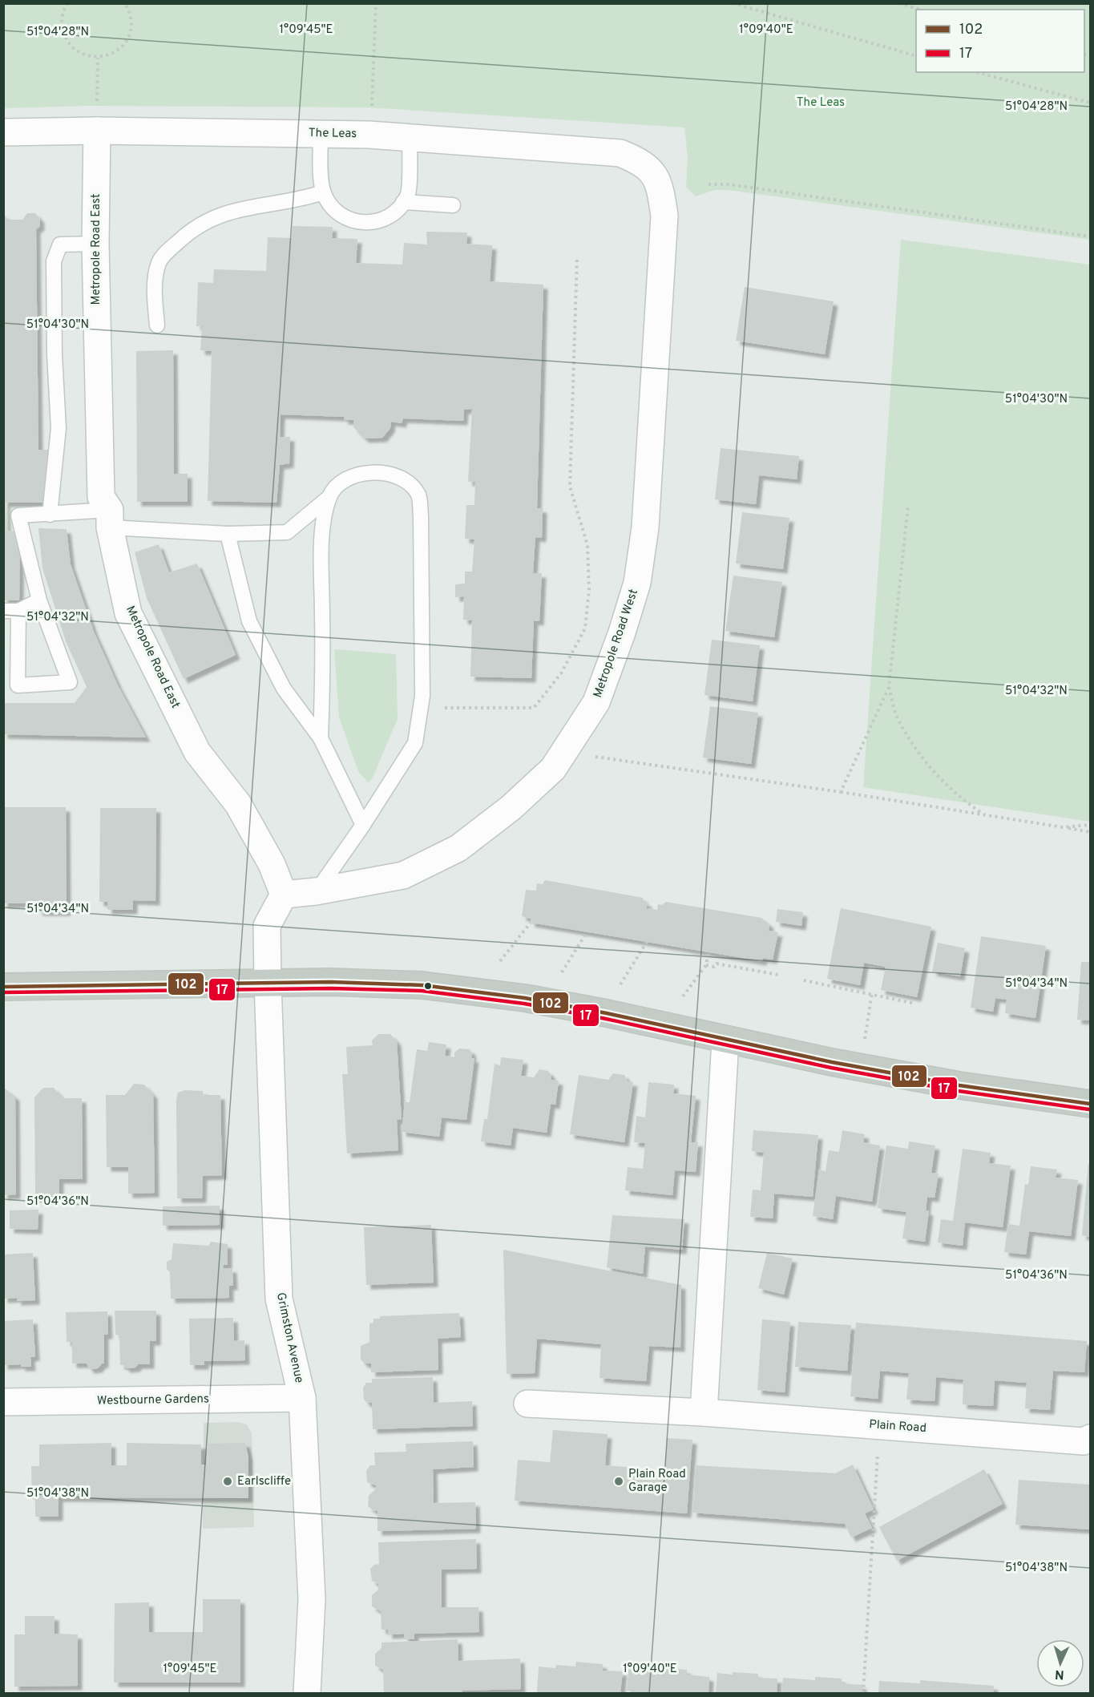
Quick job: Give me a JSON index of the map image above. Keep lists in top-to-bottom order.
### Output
{
  "streets": {
    "street": [
      "The Leas",
      "Metropole Road East",
      "Metropole Road West",
      "Grimston Avenue",
      "Westbourne Gardens",
      "Plain Road"
    ]
  },
  "crossings": [
    ["The Leas", "Metropole Road East"],
    ["The Leas", "Metropole Road West"],
    ["Metropole Road East", "Metropole Road West"],
    ["Grimston Avenue", "Westbourne Gardens"]
  ],
  "parks": ["The Leas"],
  "places": ["Earlscliffe", "Plain Road Garage"],
  "lines": ["transit line 102", "transit line 17"],
  "legend": ["102", "17"],
  "north": "bottom",
  "coordinates": [
    "1°09'45\"E",
    "1°09'40\"E",
    "51°04'28\"N",
    "51°04'30\"N",
    "51°04'32\"N",
    "51°04'34\"N",
    "51°04'36\"N",
    "51°04'38\"N"
  ]
}
